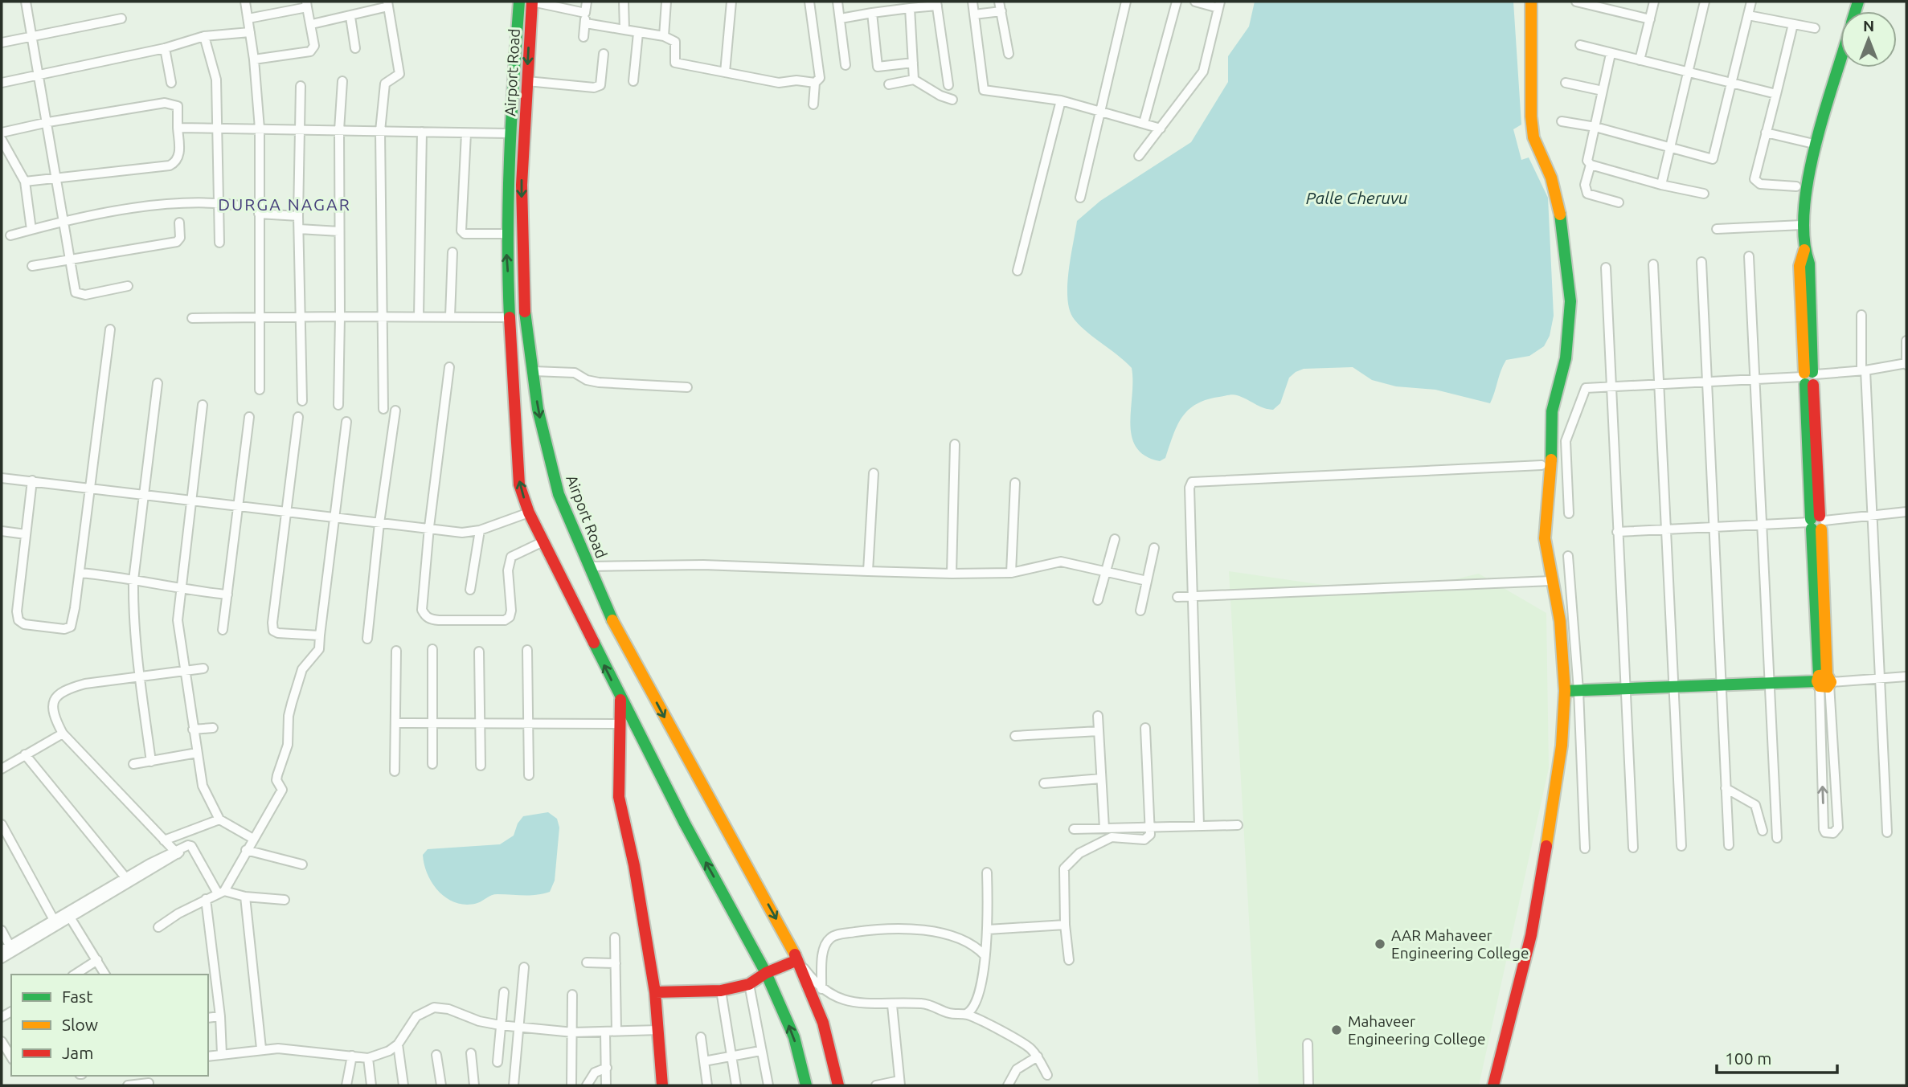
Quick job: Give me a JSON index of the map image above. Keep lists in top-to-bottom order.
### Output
{
  "streets": {
    "street": ["Airport Road"]
  },
  "districts": ["DURGA NAGAR"],
  "water": ["Palle Cheruvu"],
  "places": ["AAR Mahaveer Engineering College", "Mahaveer Engineering College"],
  "legend": ["Fast", "Slow", "Jam"],
  "scale_bar": "100 m",
  "north": "top"
}
